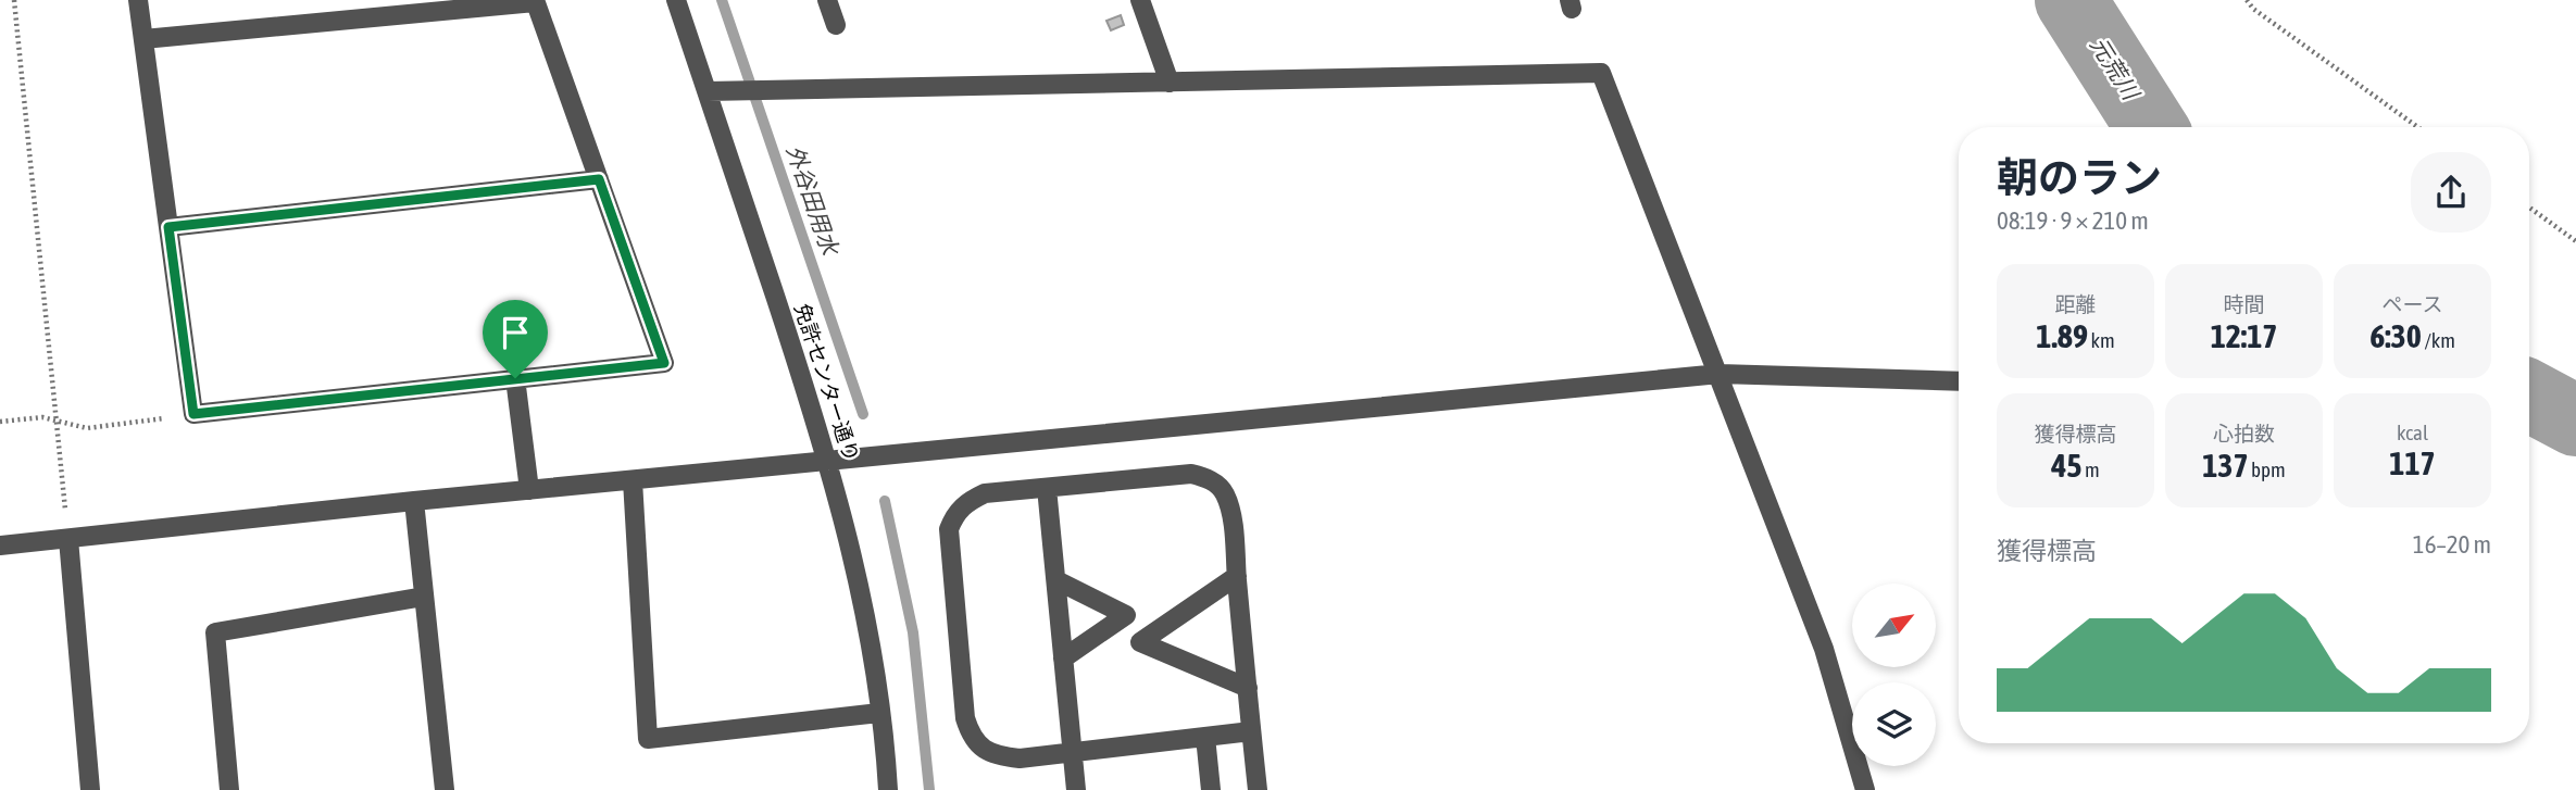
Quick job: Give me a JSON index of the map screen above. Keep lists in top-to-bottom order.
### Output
{
  "streets": {
    "street": ["免許センター通り"]
  },
  "water": ["元荒川", "外谷田用水"],
  "north": "top right",
  "page": {
    "heading": ["朝のラン", "08:19 · 9 × 210 m"],
    "stats": [
      ["距離", "1.89 km"],
      ["時間", "12:17"],
      ["ペース", "6:30 /km"],
      ["獲得標高", "45 m"],
      ["心拍数", "137 bpm"],
      ["kcal", "117"]
    ],
    "chart": ["獲得標高", "16–20 m"]
  }
}
